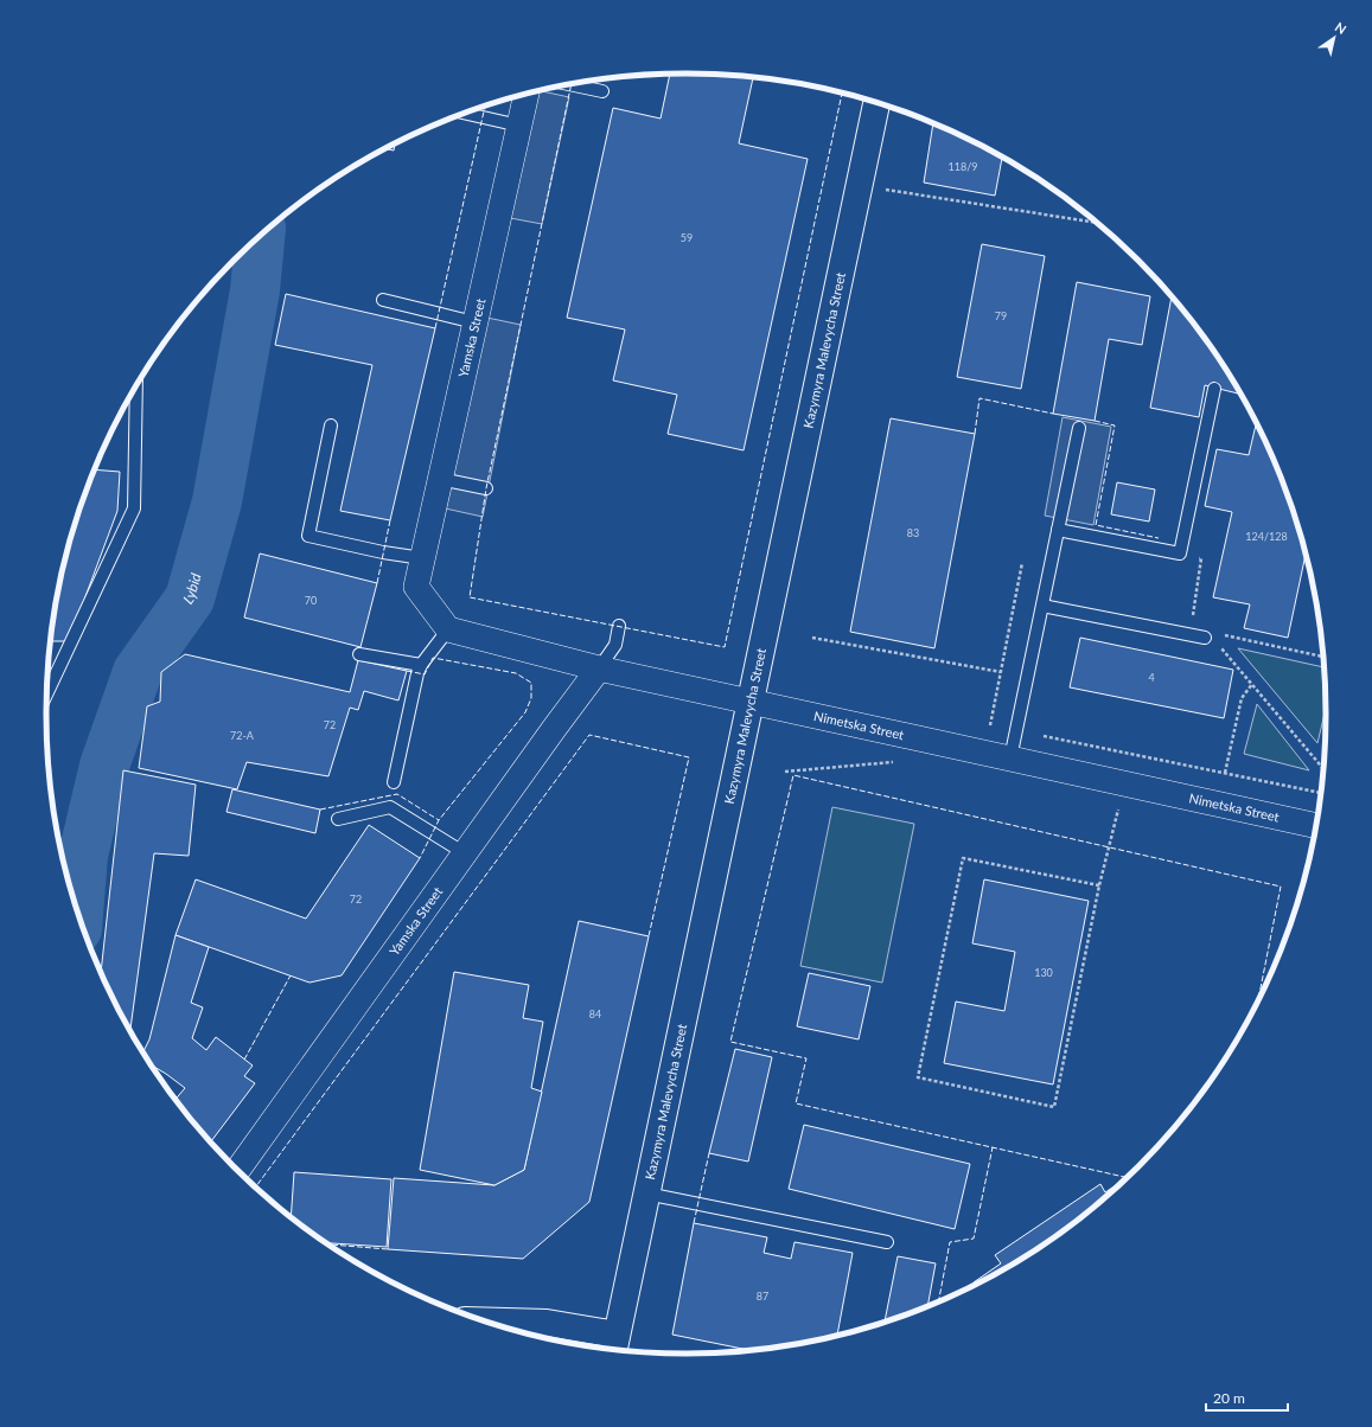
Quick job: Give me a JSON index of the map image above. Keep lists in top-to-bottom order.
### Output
{
  "streets": {
    "main road": ["Kazymyra Malevycha Street"],
    "street": ["Yamska Street", "Nimetska Street"]
  },
  "crossings": [
    ["Yamska Street", "Nimetska Street"],
    ["Kazymyra Malevycha Street", "Nimetska Street"]
  ],
  "water": ["Lybid"],
  "house_numbers": [
    "118/9",
    "59",
    "79",
    "83",
    "124/128",
    "70",
    "4",
    "72",
    "72-А",
    "72",
    "130",
    "84",
    "87"
  ],
  "scale_bar": "20 m",
  "north": "top right"
}
